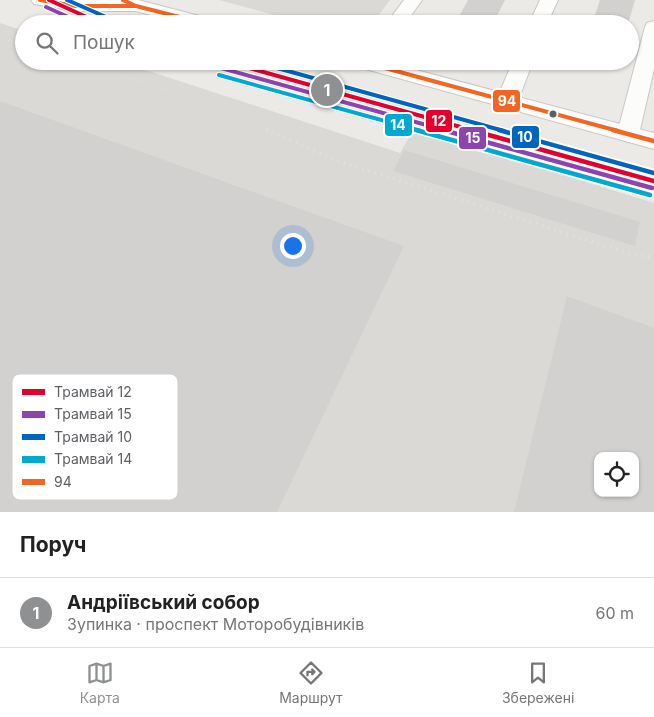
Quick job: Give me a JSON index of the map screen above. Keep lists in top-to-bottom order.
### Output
{
  "lines": [
    "tram line 12",
    "tram line 10",
    "transit line 94",
    "tram line 15",
    "tram line 14"
  ],
  "legend": [
    "Трамвай 12",
    "Трамвай 15",
    "Трамвай 10",
    "Трамвай 14",
    "94"
  ],
  "page": {
    "search": "Пошук",
    "pins": "1",
    "heading": "Поруч",
    "list": [
      {
        "mark": "1",
        "name": "Андріївський собор",
        "note": "Зупинка · проспект Моторобудівників",
        "value": "60 m"
      }
    ],
    "nav": ["Карта", "Маршрут", "Збережені"]
  }
}
